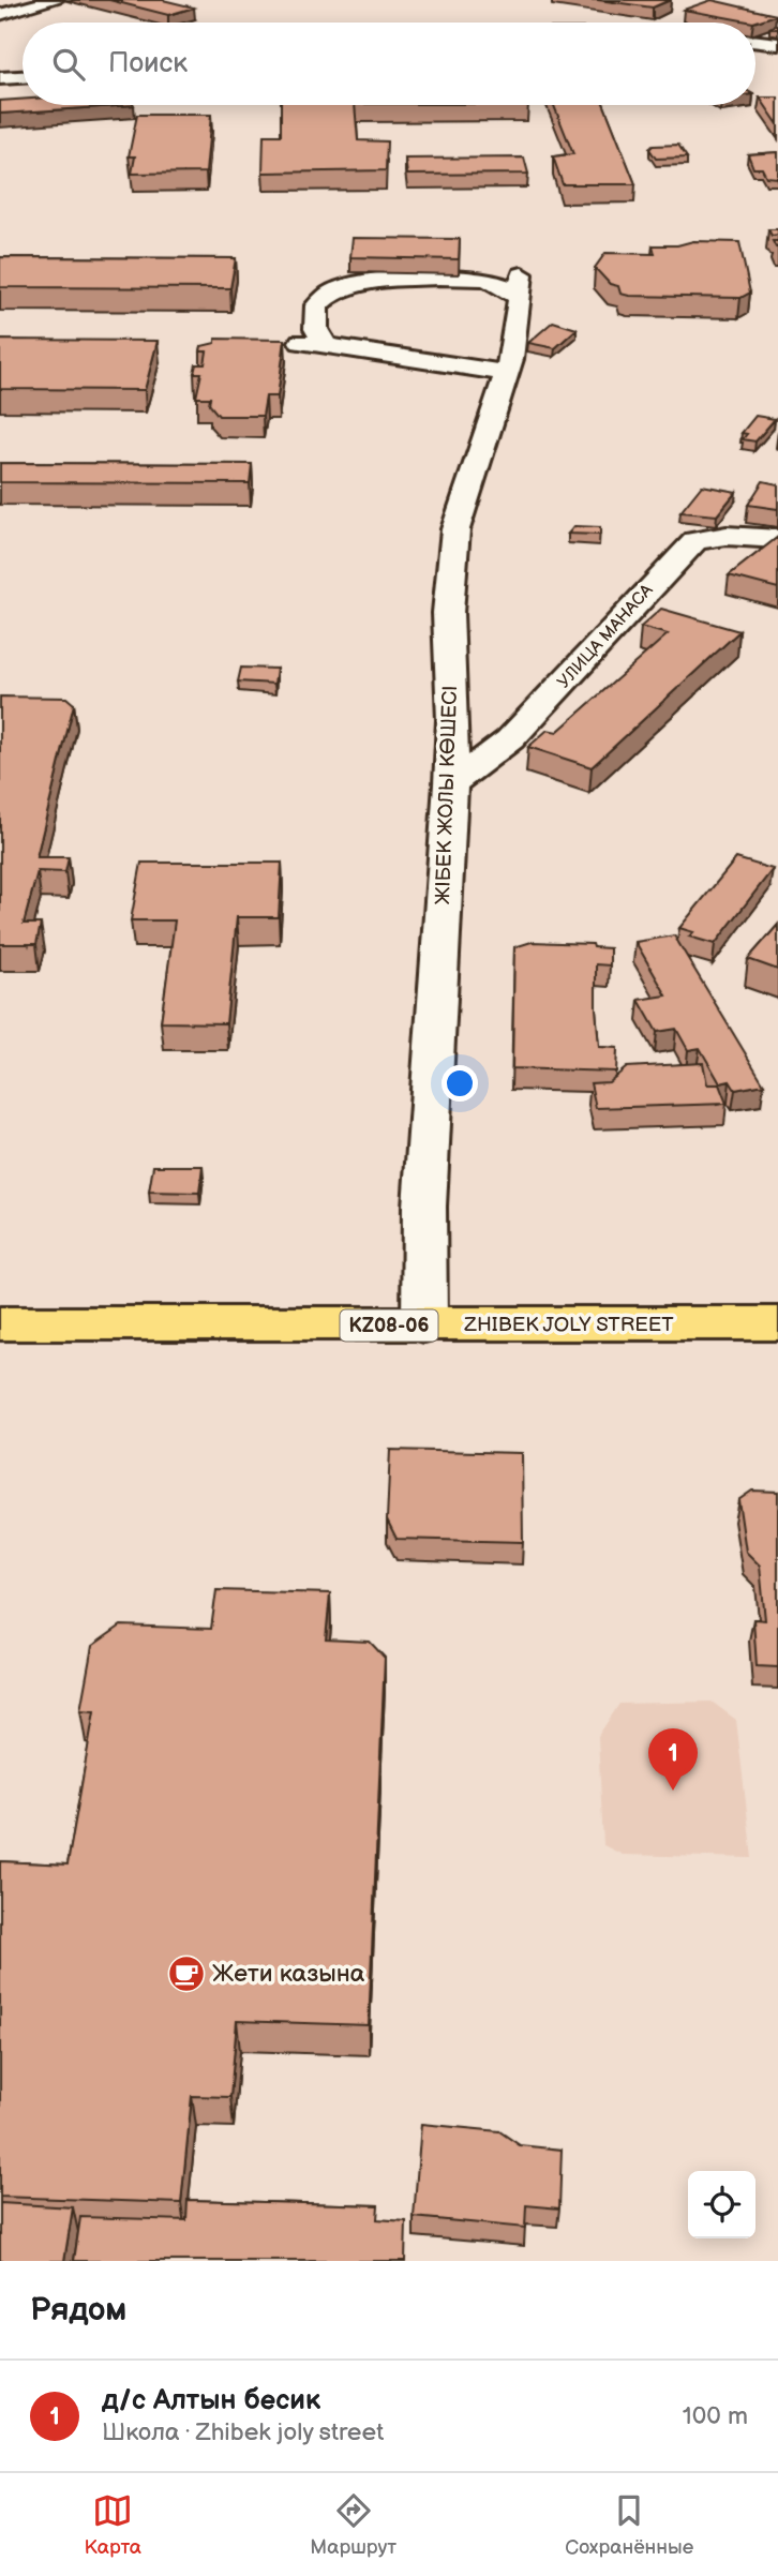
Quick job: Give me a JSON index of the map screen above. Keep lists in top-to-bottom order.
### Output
{
  "streets": {
    "highway": ["ZHIBEK JOLY STREET", "KZ08-06"],
    "street": ["УЛИЦА МАНАСА", "ЖІБЕК ЖОЛЫ КӨШЕСІ"]
  },
  "crossings": [
    ["УЛИЦА МАНАСА", "ЖІБЕК ЖОЛЫ КӨШЕСІ"],
    ["ЖІБЕК ЖОЛЫ КӨШЕСІ", "ZHIBEK JOLY STREET"]
  ],
  "places": {
    "cafe": ["Жети казына"]
  },
  "page": {
    "search": "Поиск",
    "pins": "1",
    "heading": "Рядом",
    "list": [
      {
        "mark": "1",
        "name": "д/с Алтын бесик",
        "note": "Школа · Zhibek joly street",
        "value": "100 m"
      }
    ],
    "nav": ["Карта", "Маршрут", "Сохранённые"]
  }
}
